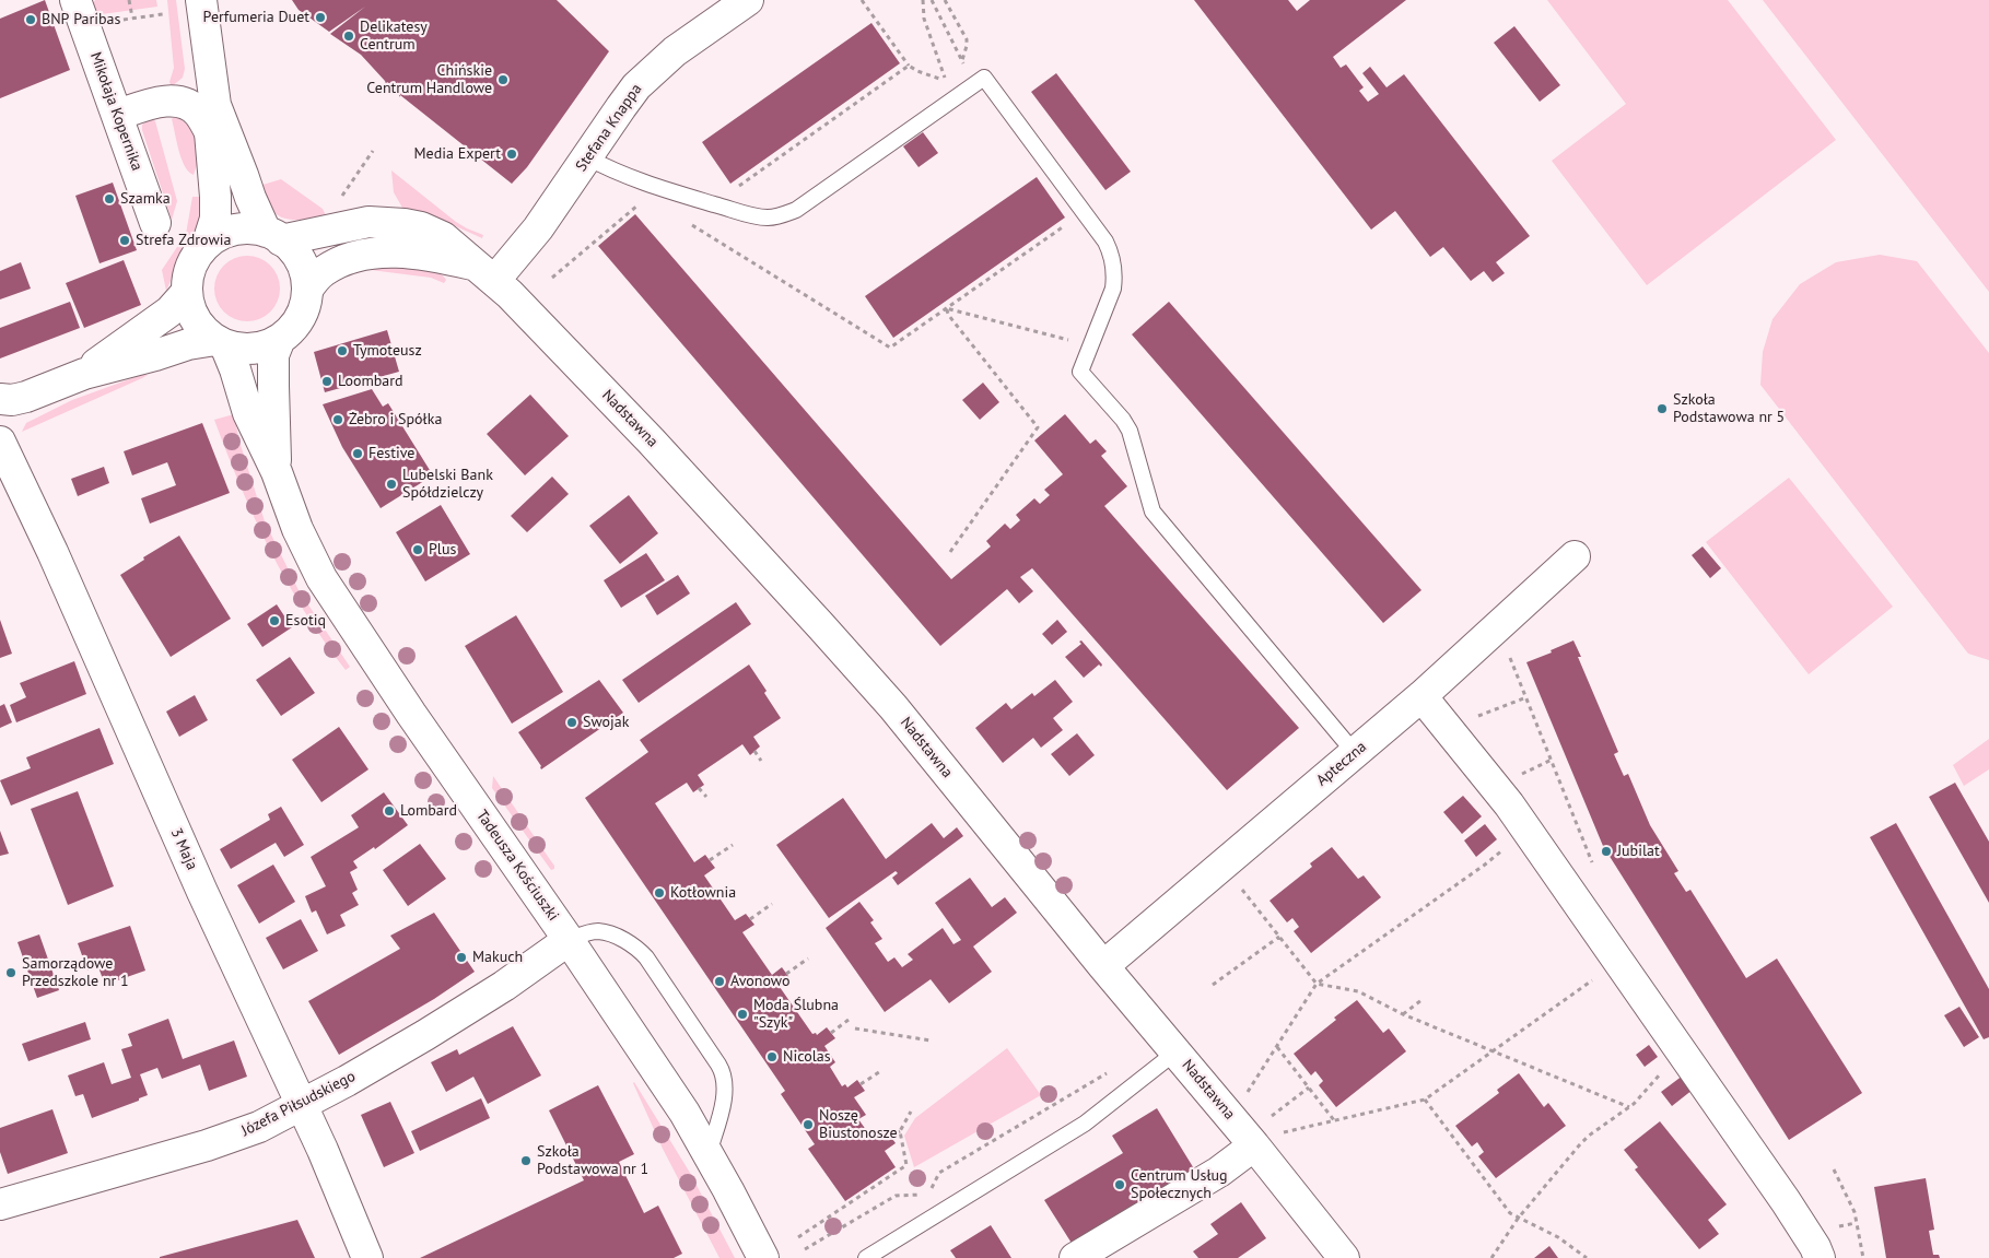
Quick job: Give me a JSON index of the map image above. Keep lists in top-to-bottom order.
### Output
{
  "streets": {
    "street": [
      "Mikołaja Kopernika",
      "Stefana Knappa",
      "Nadstawna",
      "Apteczna",
      "3 Maja",
      "Tadeusza Kościuszki",
      "Józefa Piłsudskiego"
    ]
  },
  "crossings": [
    ["Stefana Knappa", "Nadstawna"],
    ["Nadstawna", "Apteczna"],
    ["Nadstawna", "Tadeusza Kościuszki"],
    ["3 Maja", "Józefa Piłsudskiego"],
    ["Tadeusza Kościuszki", "Józefa Piłsudskiego"]
  ],
  "places": [
    "Perfumeria Duet",
    "BNP Paribas",
    "Delikatesy Centrum",
    "Chińskie Centrum Handlowe",
    "Media Expert",
    "Szamka",
    "Strefa Zdrowia",
    "Tymoteusz",
    "Loombard",
    "Szkoła Podstawowa nr 5",
    "Żebro i Spółka",
    "Festive",
    "Lubelski Bank Spółdzielczy",
    "Plus",
    "Esotiq",
    "Swojak",
    "Lombard",
    "Jubilat",
    "Kotłownia",
    "Makuch",
    "Samorządowe Przedszkole nr 1",
    "Avonowo",
    "Moda Ślubna \"Szyk\"",
    "Nicolas",
    "Noszę Biustonosze",
    "Szkoła Podstawowa nr 1",
    "Centrum Usług Społecznych"
  ]
}
